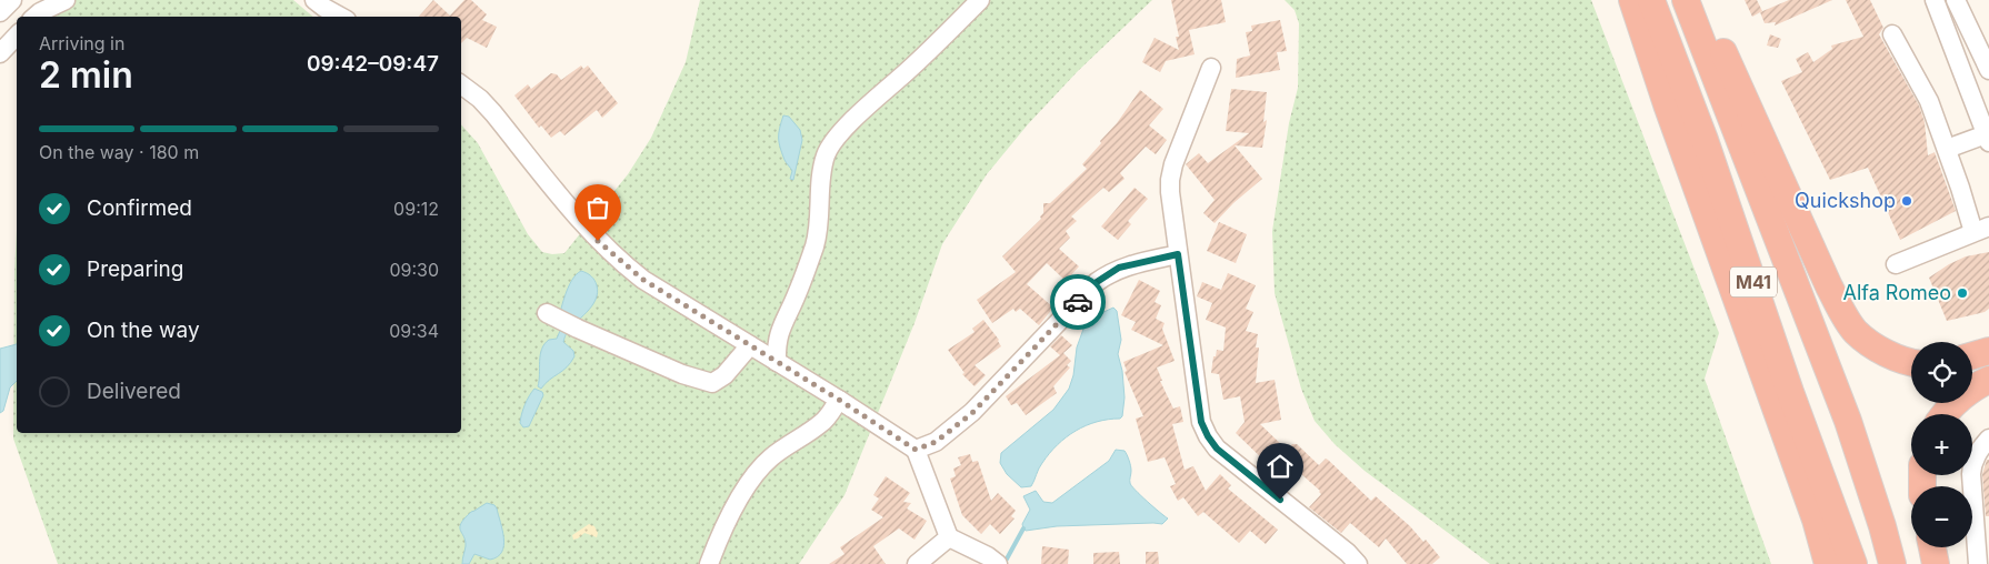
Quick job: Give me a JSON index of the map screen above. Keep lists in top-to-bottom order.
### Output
{
  "streets": {
    "highway": ["M41"]
  },
  "places": ["Quickshop", "Alfa Romeo"],
  "page": {
    "heading": ["2 min", "Arriving in", "09:42–09:47"],
    "bar": "On the way · 180 m",
    "list": [
      ["Confirmed", "09:12"],
      ["Preparing", "09:30"],
      ["On the way", "09:34"],
      "Delivered"
    ],
    "map_buttons": ["+", "−"]
  }
}
